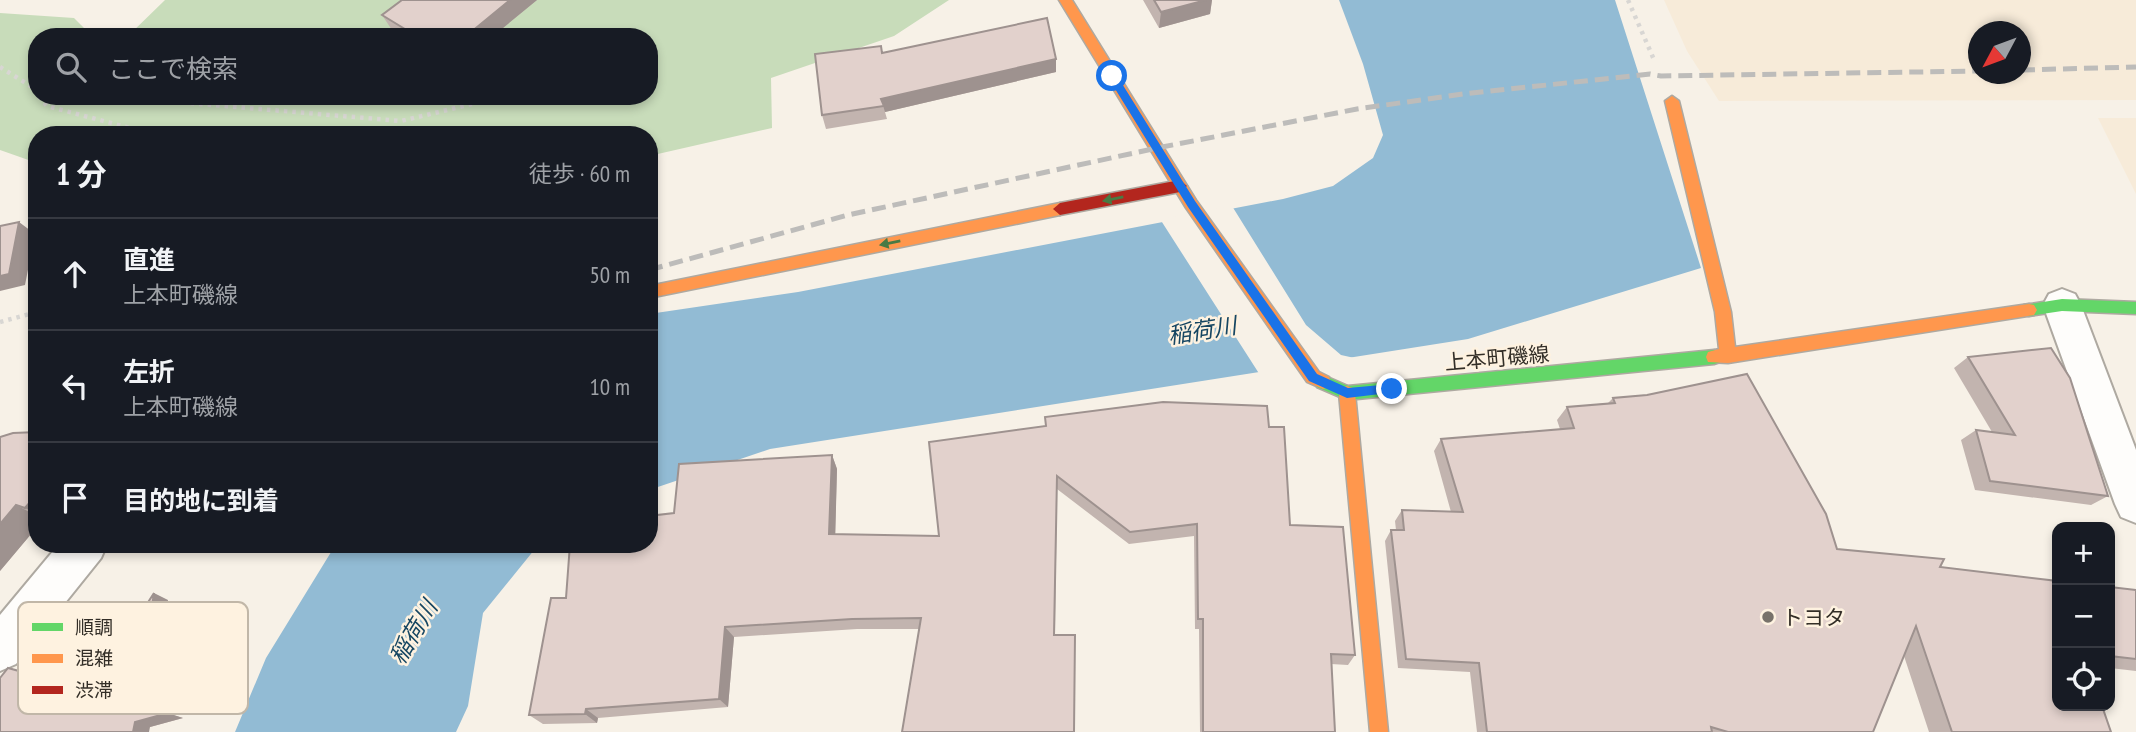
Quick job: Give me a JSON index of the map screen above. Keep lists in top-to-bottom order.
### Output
{
  "streets": {
    "street": ["上本町磯線"]
  },
  "water": ["稲荷川"],
  "places": ["トヨタ"],
  "legend": ["順調", "混雑", "渋滞"],
  "north": "bottom left",
  "page": {
    "search": "ここで検索",
    "heading": ["1 分", "徒歩 · 60 m"],
    "list": [
      ["直進", "上本町磯線", "50 m"],
      ["左折", "上本町磯線", "10 m"],
      "目的地に到着"
    ],
    "map_buttons": ["+", "−"]
  }
}
